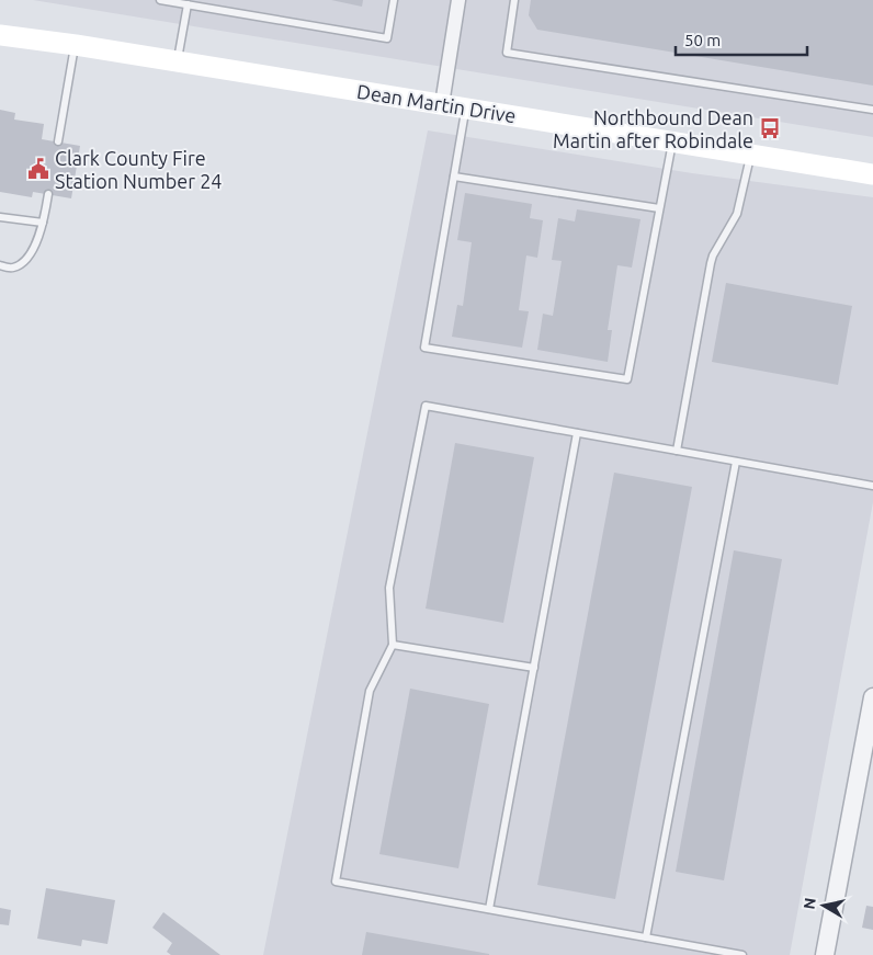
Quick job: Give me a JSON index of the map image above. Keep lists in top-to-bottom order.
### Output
{
  "streets": {
    "main road": ["Dean Martin Drive"]
  },
  "places": {
    "bus stop": ["Northbound Dean Martin after Robindale"],
    "public building": ["Clark County Fire Station Number 24"]
  },
  "scale_bar": "50 m",
  "north": "left"
}
